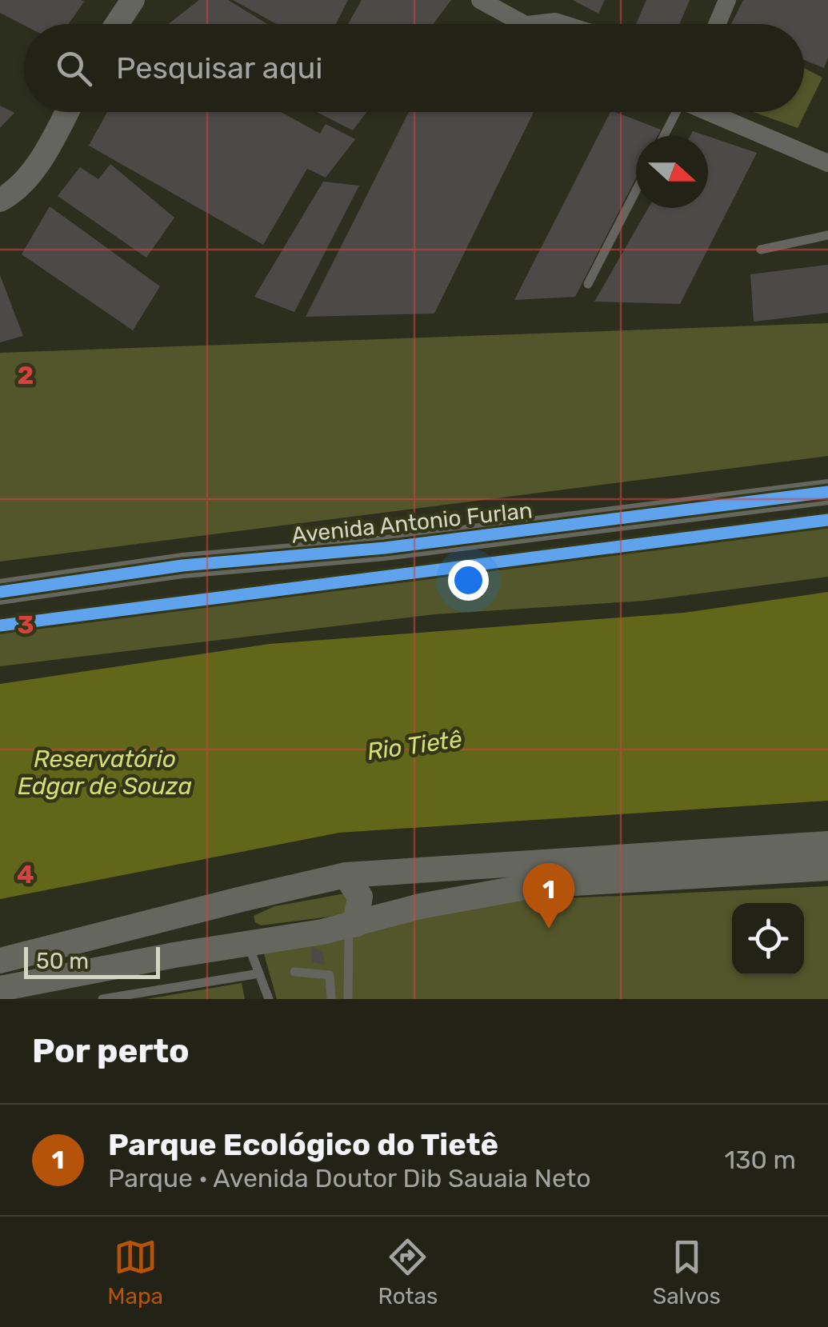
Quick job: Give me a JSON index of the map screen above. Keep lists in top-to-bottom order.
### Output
{
  "streets": {
    "main road": ["Avenida Antonio Furlan"]
  },
  "water": ["Rio Tietê", "Reservatório Edgar de Souza"],
  "scale_bar": "50 m",
  "north": "right",
  "page": {
    "search": "Pesquisar aqui",
    "pins": "1",
    "scale": "50 m",
    "heading": "Por perto",
    "list": [
      {
        "mark": "1",
        "name": "Parque Ecológico do Tietê",
        "note": "Parque · Avenida Doutor Dib Sauaia Neto",
        "value": "130 m"
      }
    ],
    "nav": ["Mapa", "Rotas", "Salvos"]
  },
  "grid": {
    "rows": ["2", "3", "4"]
  }
}
